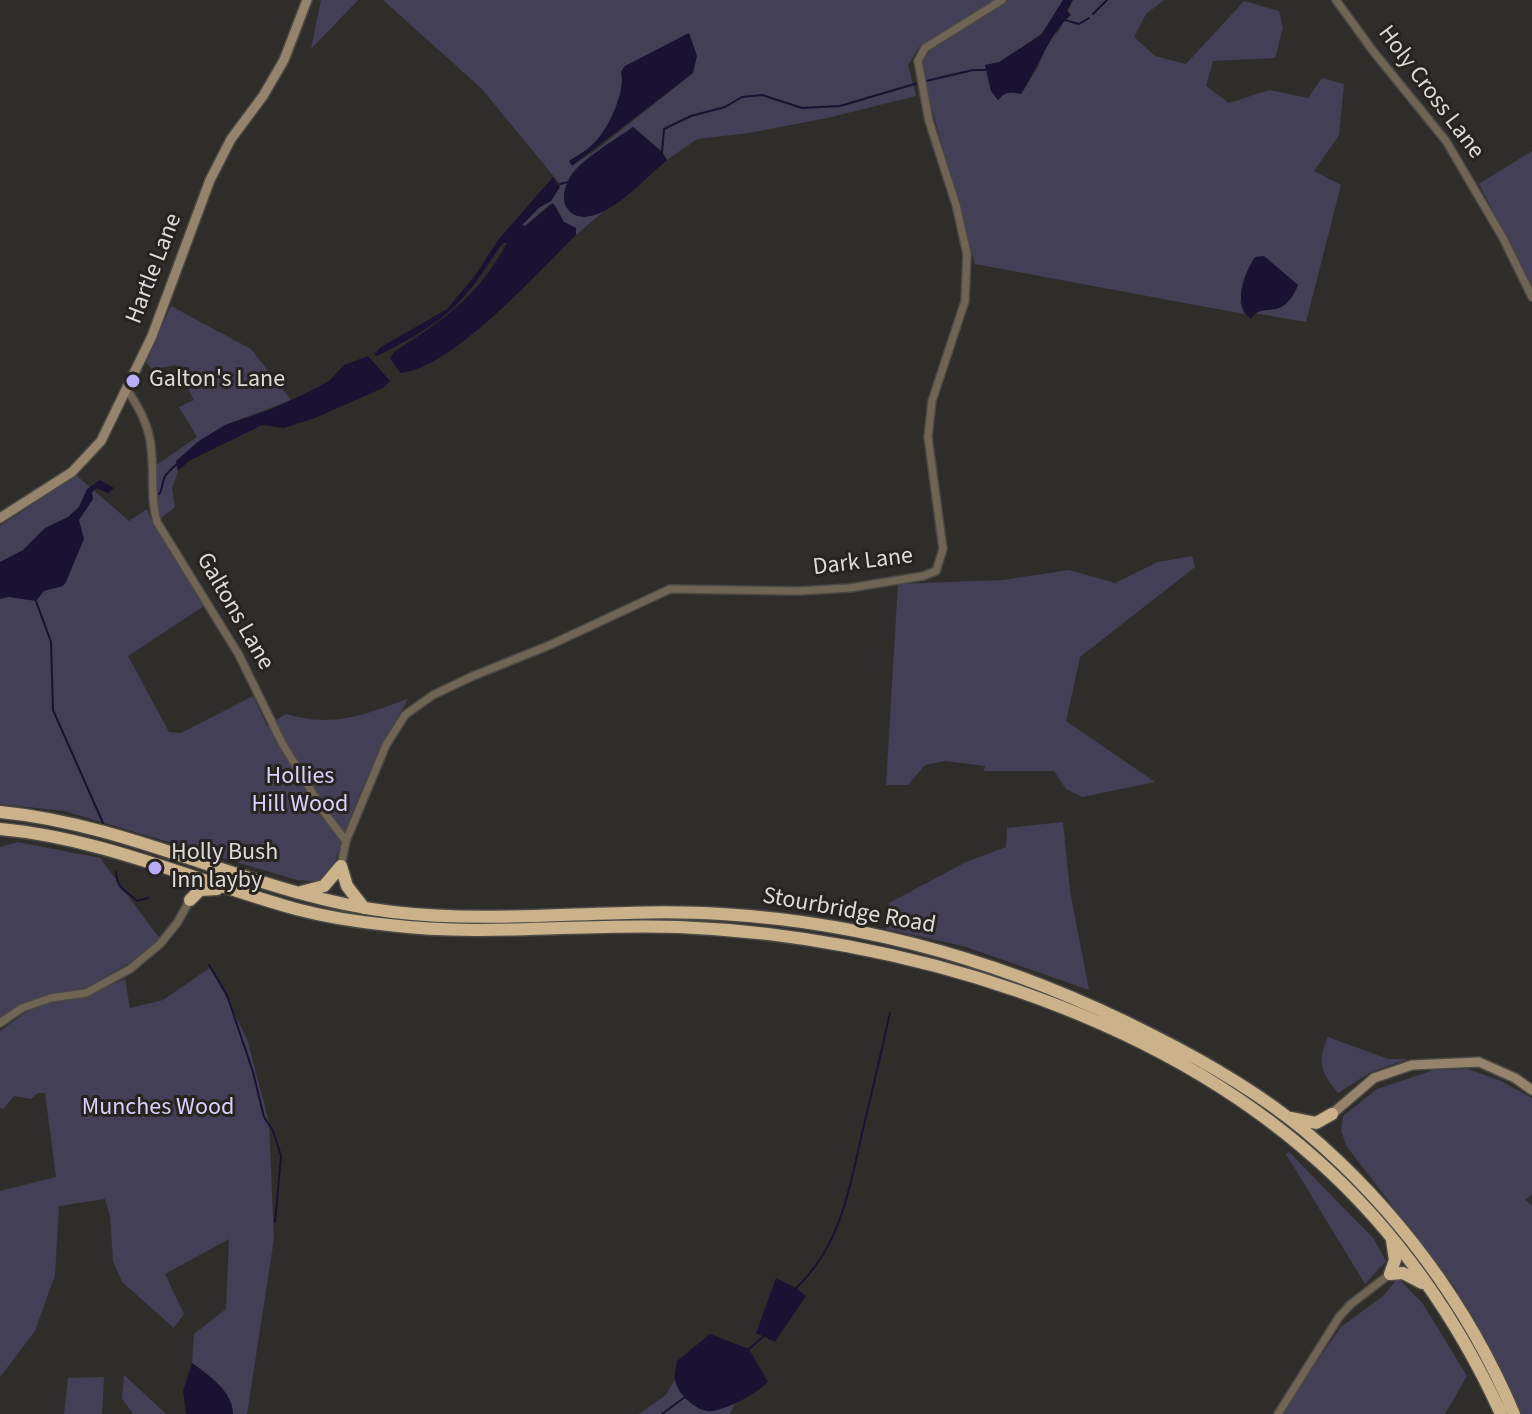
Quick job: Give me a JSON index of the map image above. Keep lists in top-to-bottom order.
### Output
{
  "streets": {
    "highway": ["Stourbridge Road"],
    "main road": ["Hartle Lane"],
    "street": ["Holy Cross Lane", "Dark Lane", "Galtons Lane"]
  },
  "crossings": [
    ["Hartle Lane", "Galtons Lane"],
    ["Dark Lane", "Galtons Lane"]
  ],
  "parks": ["Hollies Hill Wood", "Munches Wood"],
  "places": ["Galton's Lane", "Holly Bush Inn layby"]
}
